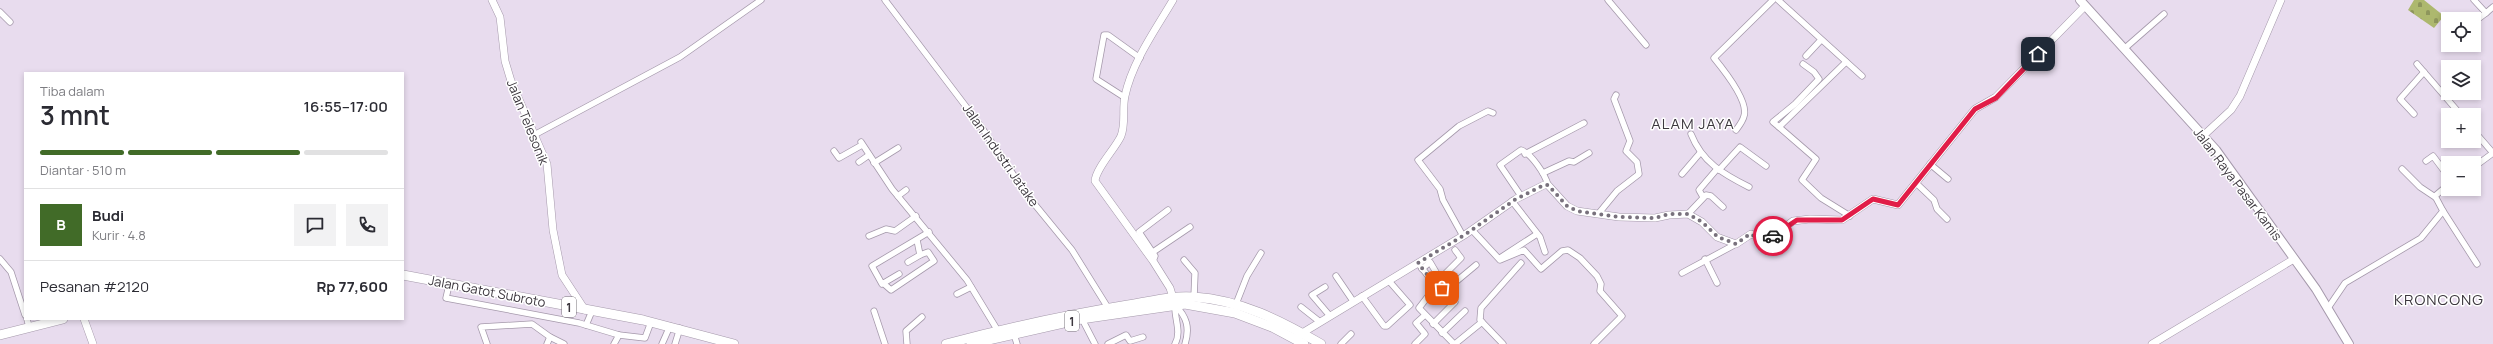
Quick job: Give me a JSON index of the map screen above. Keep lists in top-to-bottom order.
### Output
{
  "streets": {
    "highway": ["Jalan Gatot Subroto", "1"],
    "main road": ["Jalan Raya Pasar Kamis"],
    "street": ["Jalan Telesonik", "Jalan Industri Jatake"]
  },
  "crossings": [
    ["Jalan Telesonik", "Jalan Gatot Subroto"],
    ["Jalan Industri Jatake", "1"]
  ],
  "districts": ["ALAM JAYA", "KRONCONG"],
  "page": {
    "map_buttons": ["+", "−"],
    "heading": ["3 mnt", "Tiba dalam", "16:55–17:00"],
    "panel": [
      "Budi",
      "Kurir · 4.8",
      "Pesanan #2120",
      "Rp 77,600"
    ],
    "bar": "Diantar · 510 m",
    "round": "B"
  }
}
